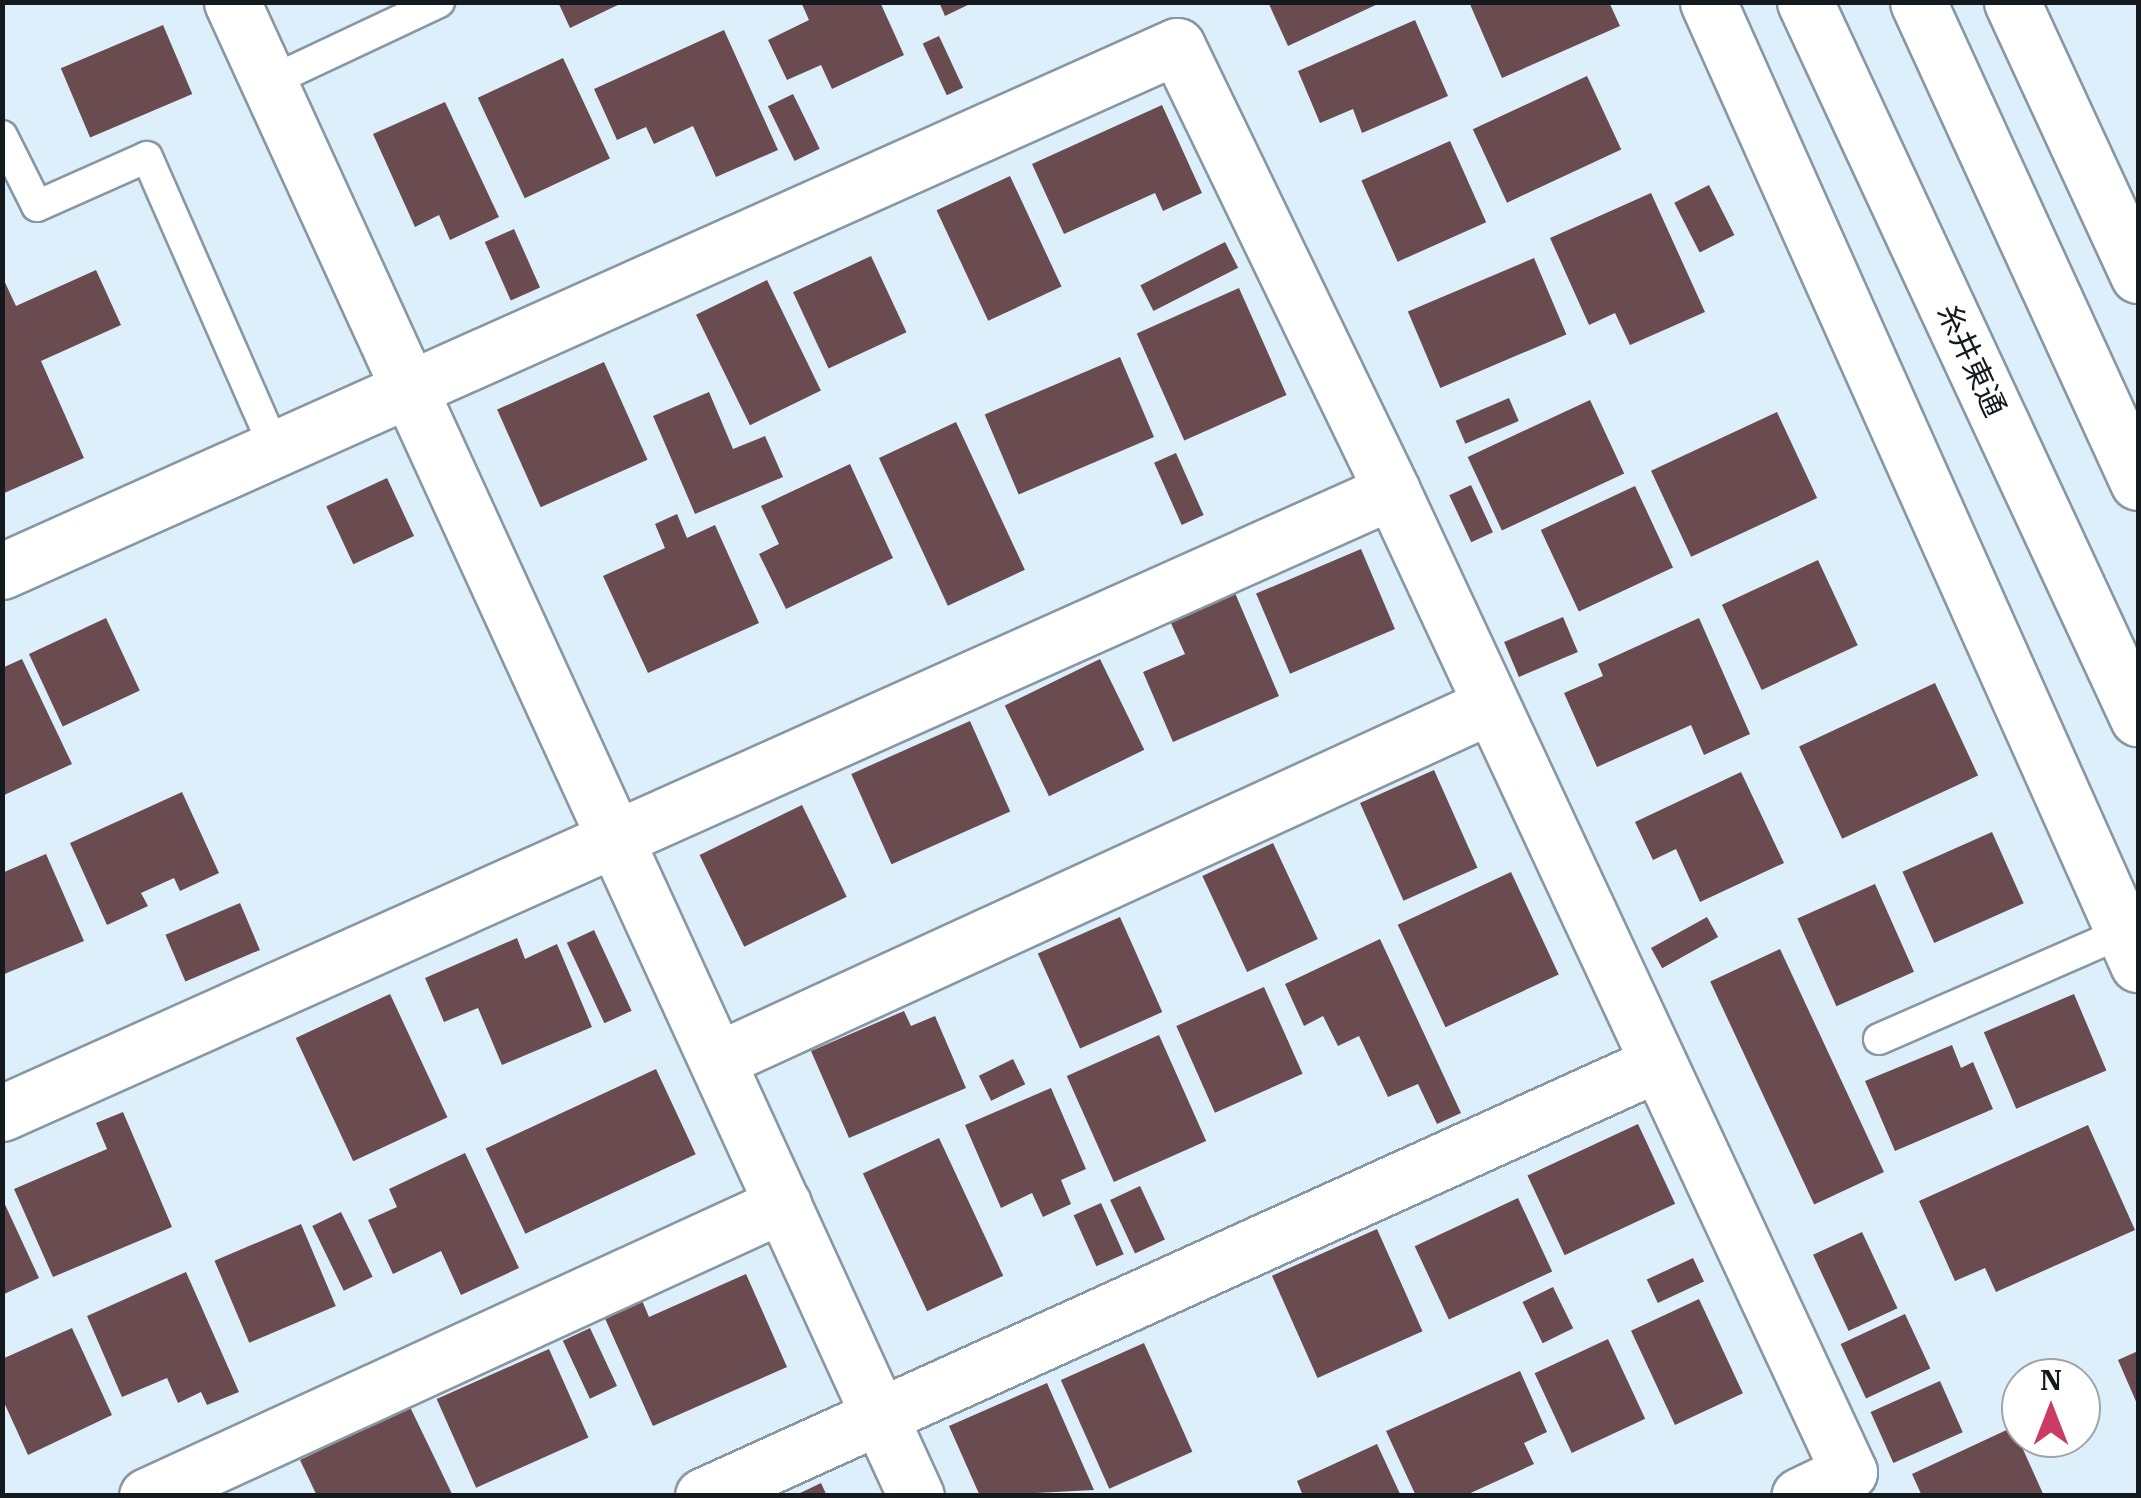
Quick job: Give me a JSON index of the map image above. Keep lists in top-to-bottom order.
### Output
{
  "streets": {
    "street": ["糸井東通"]
  },
  "north": "top"
}
